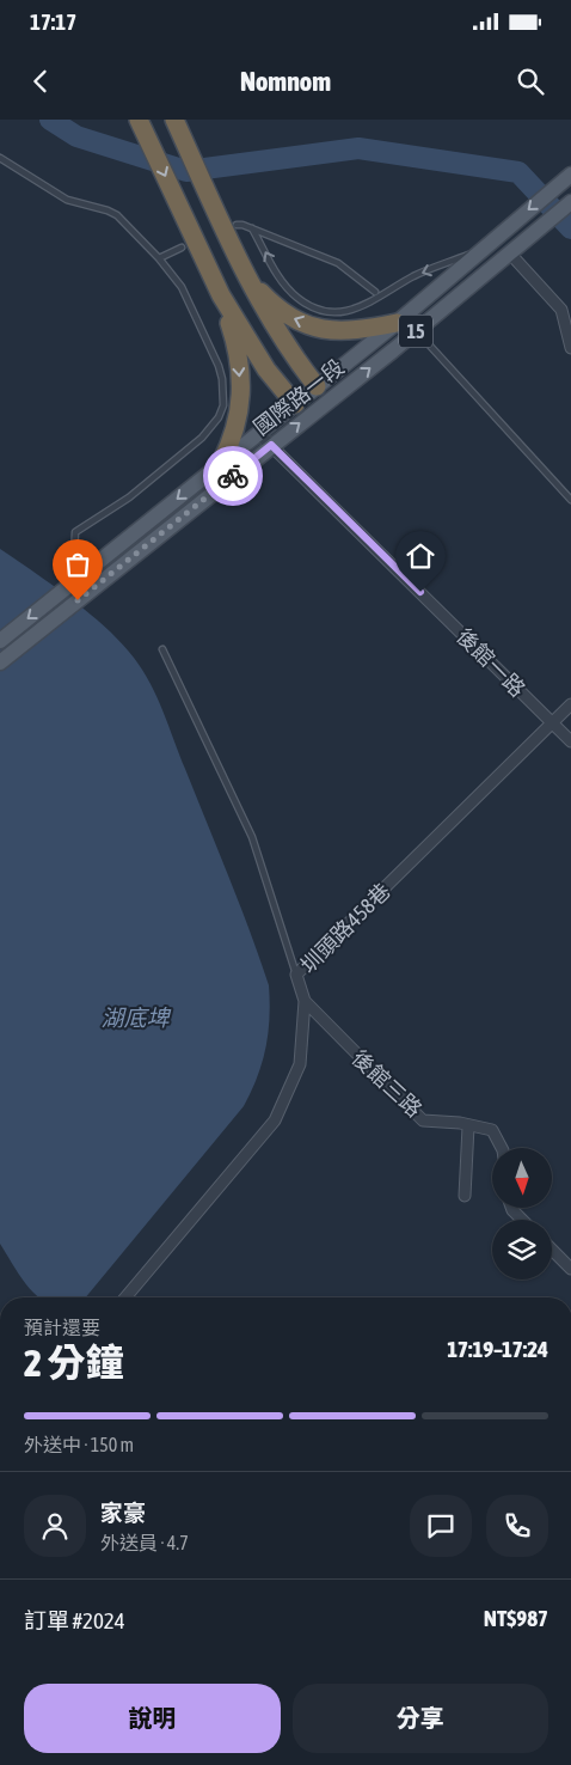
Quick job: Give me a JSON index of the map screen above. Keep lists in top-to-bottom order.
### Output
{
  "streets": {
    "main road": ["15", "國際路一段"],
    "street": ["後館一路", "圳頭路458巷", "後館三路"]
  },
  "crossings": [
    ["15", "國際路一段"],
    ["國際路一段", "後館一路"],
    ["後館一路", "圳頭路458巷"],
    ["圳頭路458巷", "後館三路"]
  ],
  "water": ["湖底埤"],
  "north": "bottom",
  "page": {
    "status": "17:17",
    "header": "Nomnom",
    "heading": ["2 分鐘", "預計還要", "17:19–17:24"],
    "panel": [
      "家豪",
      "外送員 · 4.7",
      "訂單 #2024",
      "NT$987"
    ],
    "bar": "外送中 · 150 m",
    "buttons": ["說明", "分享"]
  }
}
